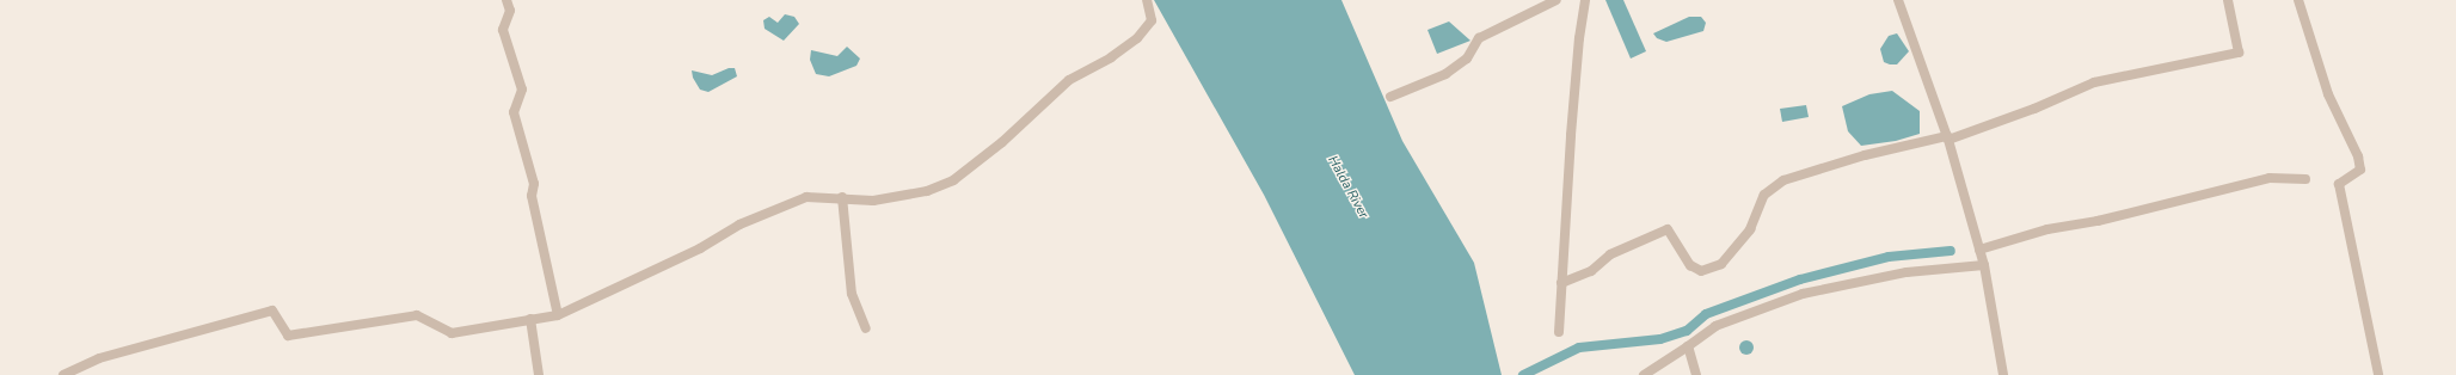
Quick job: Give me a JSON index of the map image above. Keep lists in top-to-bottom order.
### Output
{
  "water": ["Halda River"]
}
